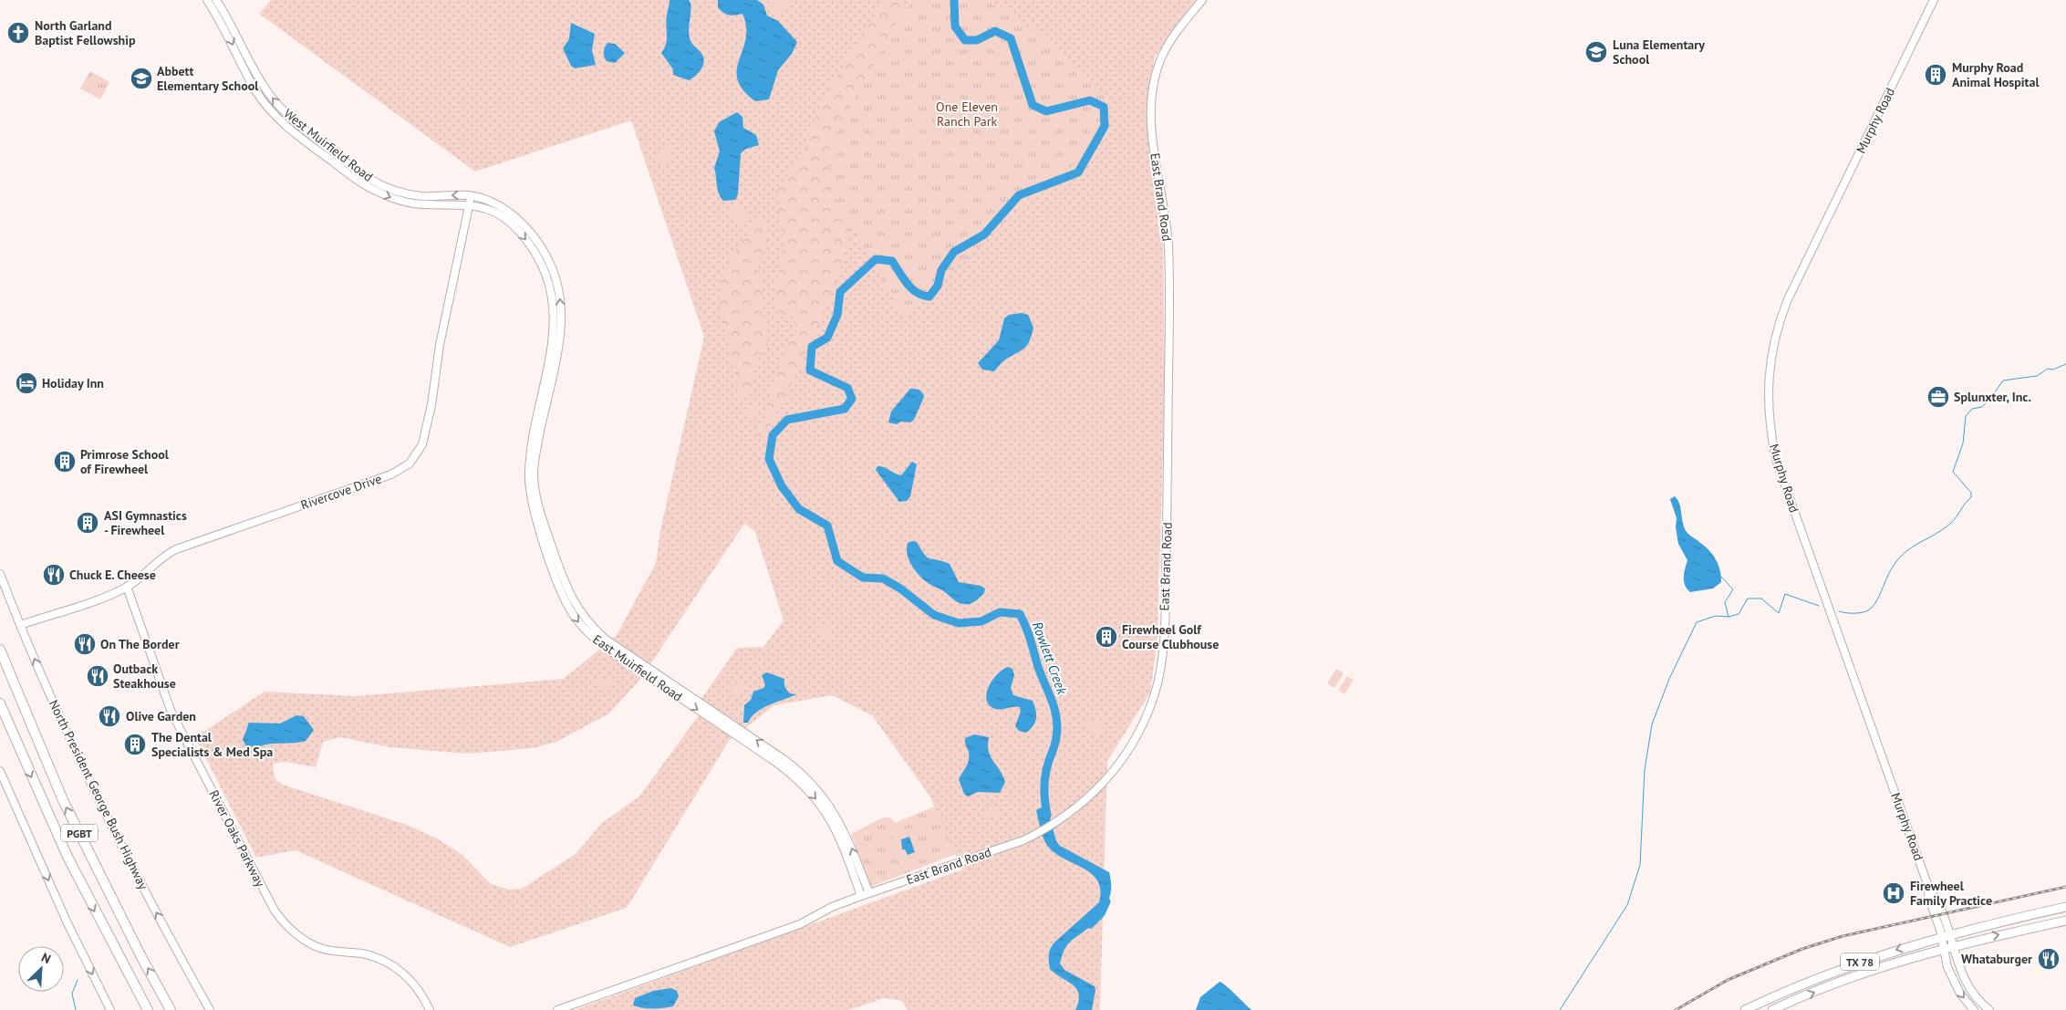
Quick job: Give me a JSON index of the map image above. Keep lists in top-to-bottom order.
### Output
{
  "streets": {
    "highway": ["PGBT"],
    "main road": ["TX 78"],
    "street": [
      "Murphy Road",
      "West Muirfield Road",
      "East Brand Road",
      "Rivercove Drive",
      "East Muirfield Road",
      "North President George Bush Highway",
      "River Oaks Parkway"
    ]
  },
  "crossings": [
    ["Murphy Road", "TX 78"],
    ["West Muirfield Road", "Rivercove Drive"],
    ["West Muirfield Road", "East Muirfield Road"],
    ["East Brand Road", "East Muirfield Road"],
    ["Rivercove Drive", "North President George Bush Highway"],
    ["Rivercove Drive", "River Oaks Parkway"]
  ],
  "one_way": ["North President George Bush Highway"],
  "water": ["Rowlett Creek"],
  "parks": ["One Eleven Ranch Park"],
  "places": {
    "church": ["North Garland Baptist Fellowship"],
    "school or university": ["Luna Elementary School", "Abbett Elementary School"],
    "building": [
      "Murphy Road Animal Hospital",
      "Primrose School of Firewheel",
      "ASI Gymnastics - Firewheel",
      "Firewheel Golf Course Clubhouse",
      "The Dental Specialists & Med Spa"
    ],
    "hotel": ["Holiday Inn"],
    "office": ["Splunxter, Inc."],
    "restaurant": [
      "Chuck E. Cheese",
      "On The Border",
      "Outback Steakhouse",
      "Olive Garden",
      "Whataburger"
    ],
    "hospital": ["Firewheel Family Practice"]
  },
  "north": "top right"
}
